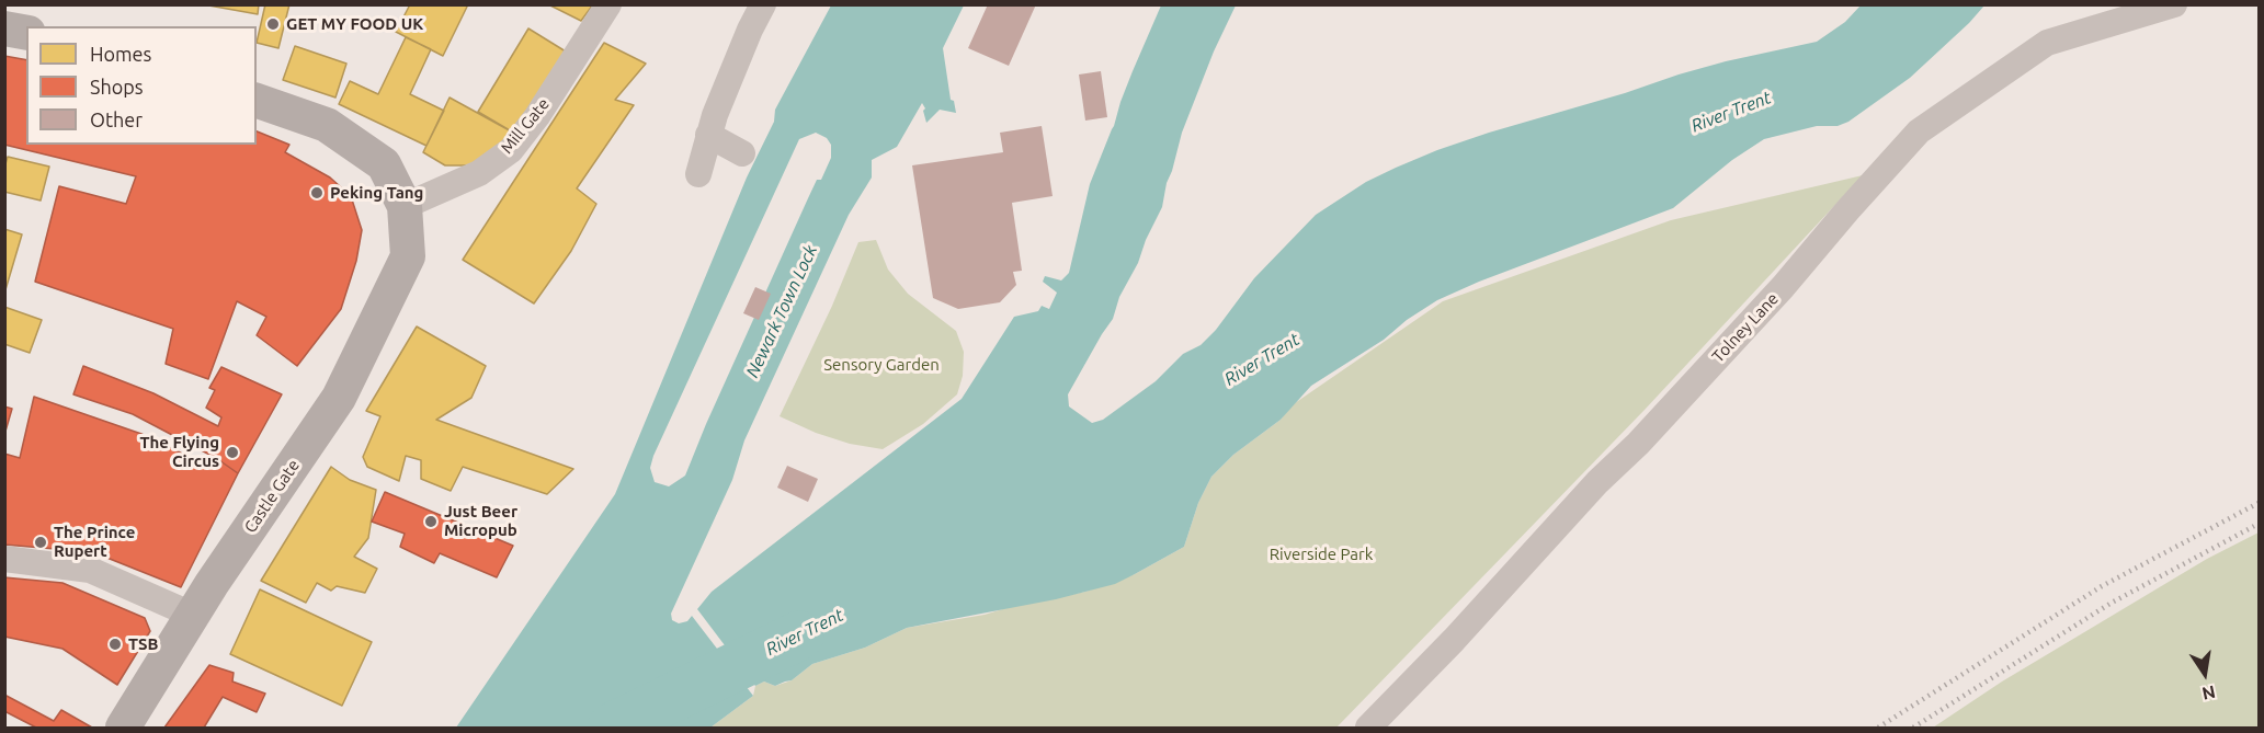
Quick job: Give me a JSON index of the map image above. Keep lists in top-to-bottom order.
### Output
{
  "streets": {
    "main road": ["Castle Gate"],
    "street": ["Mill Gate", "Tolney Lane"]
  },
  "crossings": [
    ["Mill Gate", "Castle Gate"]
  ],
  "water": ["River Trent", "Newark Town Lock"],
  "parks": ["Sensory Garden", "Riverside Park"],
  "places": [
    "GET MY FOOD UK",
    "Peking Tang",
    "The Flying Circus",
    "Just Beer Micropub",
    "The Prince Rupert",
    "TSB"
  ],
  "legend": ["Homes", "Shops", "Other"],
  "north": "bottom"
}
